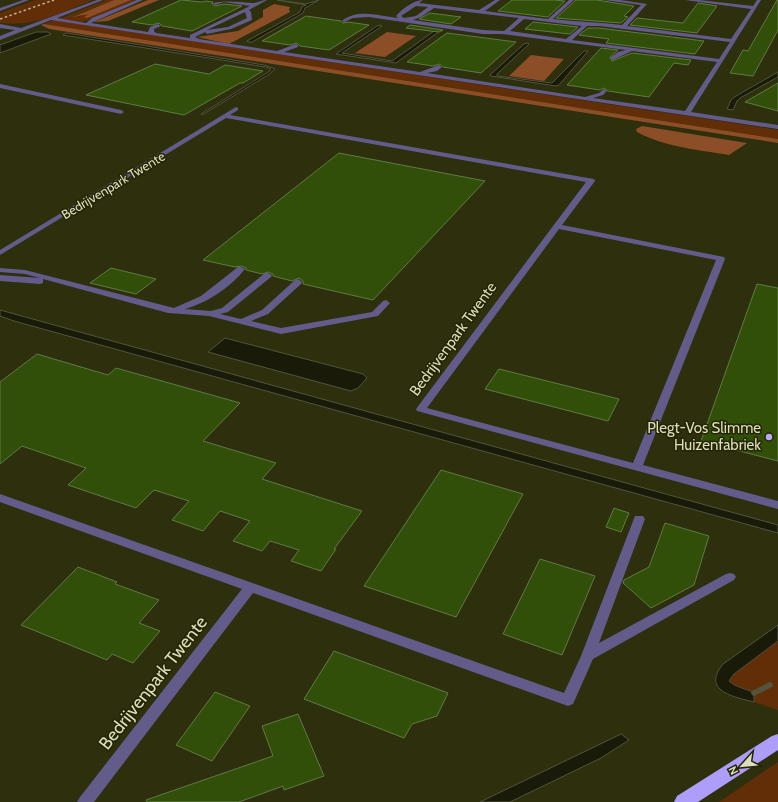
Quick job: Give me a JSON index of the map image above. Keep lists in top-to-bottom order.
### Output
{
  "streets": {
    "street": ["Bedrijvenpark Twente"]
  },
  "places": ["Plegt-Vos Slimme Huizenfabriek"],
  "north": "bottom left"
}
